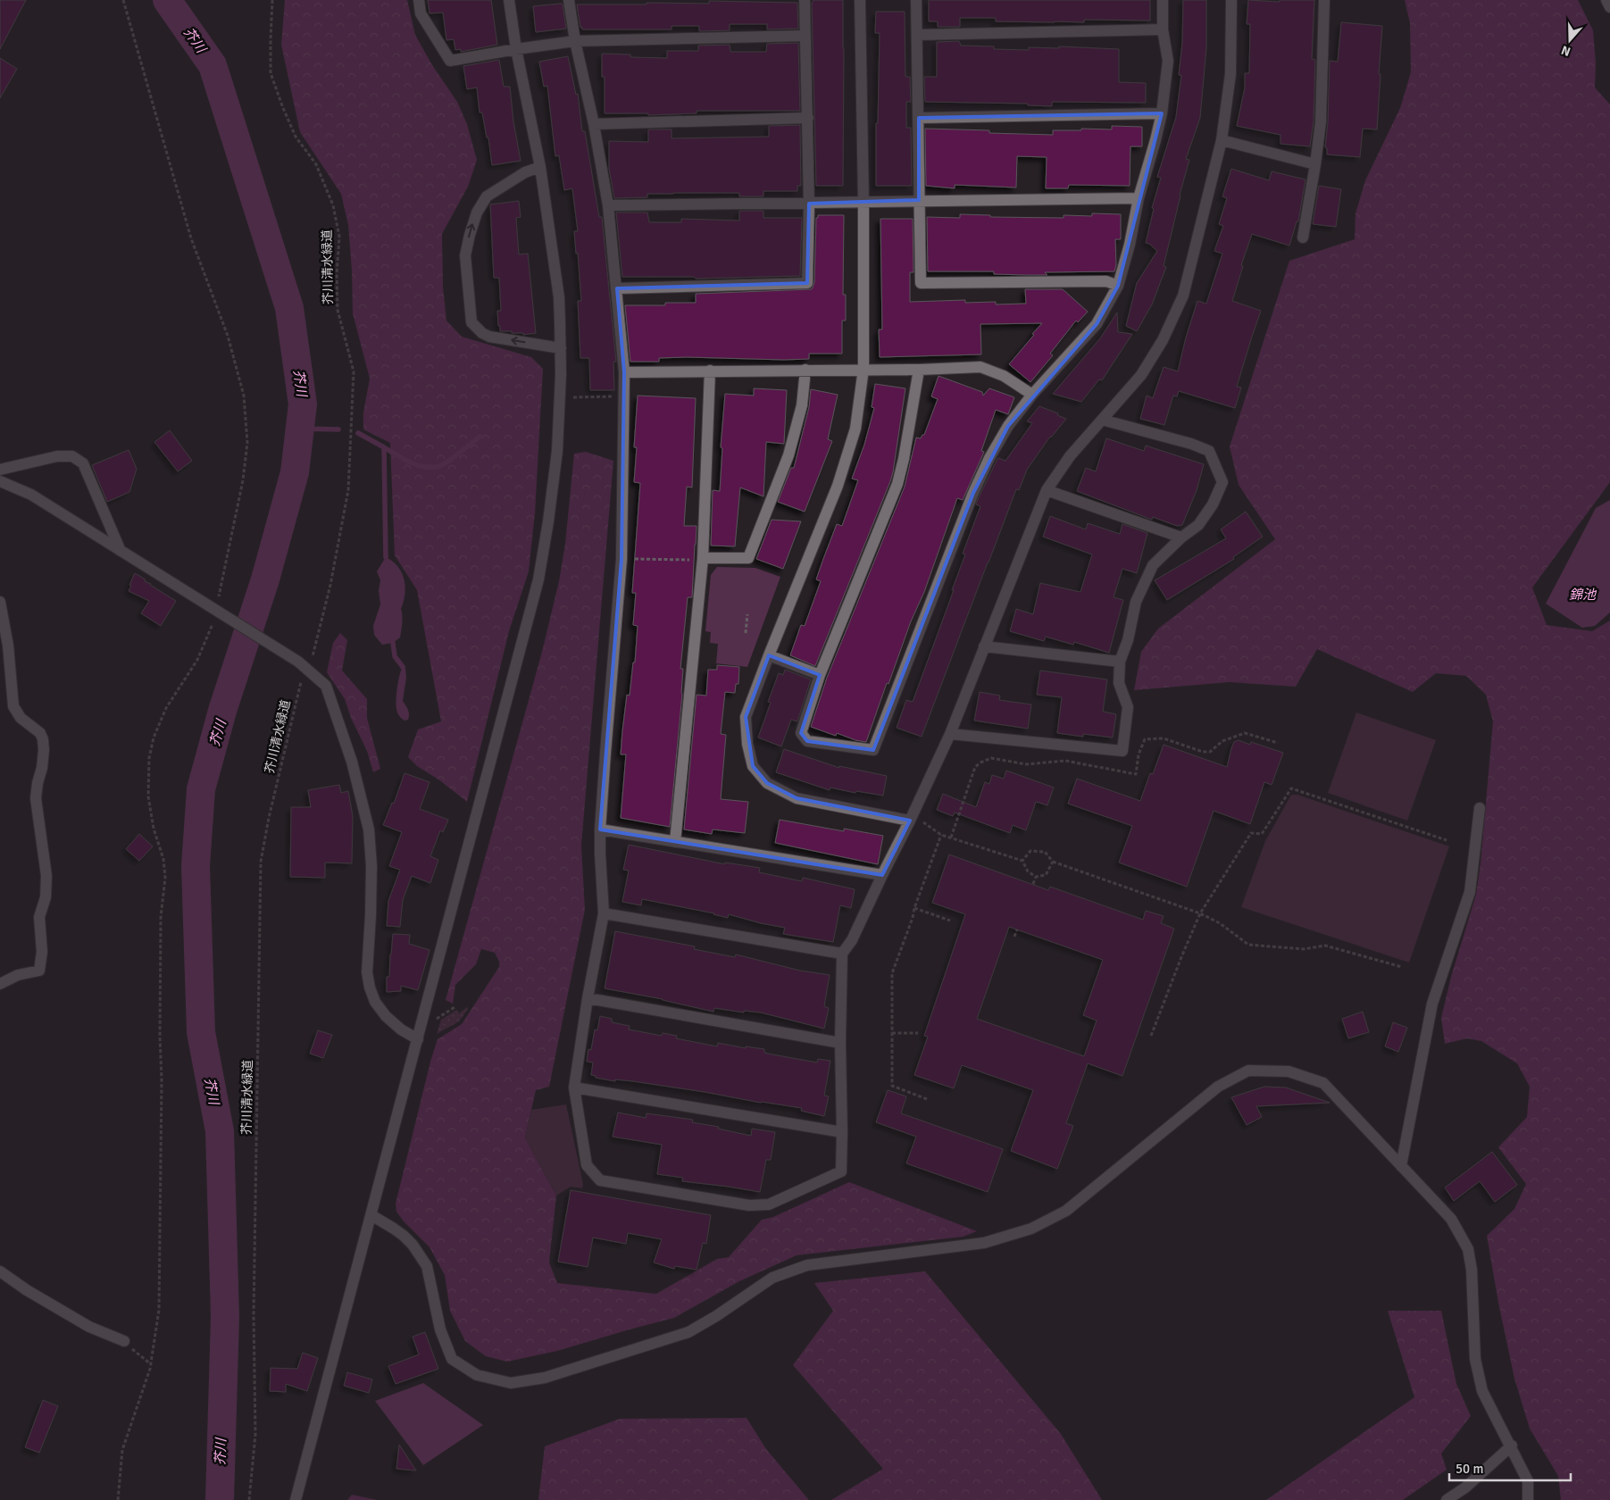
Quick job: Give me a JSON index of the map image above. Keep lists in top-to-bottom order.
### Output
{
  "streets": {
    "path": ["芥川清水緑道"]
  },
  "water": ["芥川", "錦池"],
  "scale_bar": "50 m",
  "north": "bottom"
}
